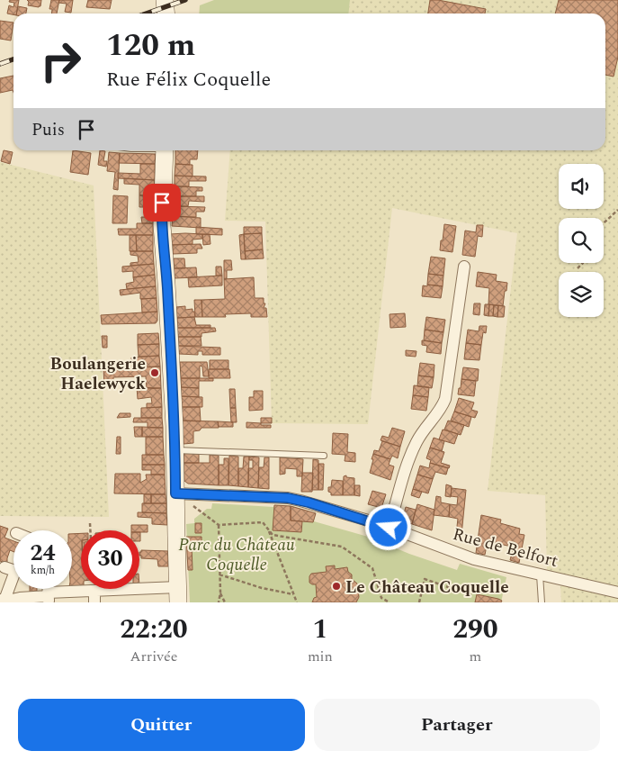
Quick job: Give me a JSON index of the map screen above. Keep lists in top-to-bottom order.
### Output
{
  "streets": {
    "street": ["Rue de Belfort"]
  },
  "parks": ["Parc du Château Coquelle"],
  "places": ["Boulangerie Haelewyck", "Le Château Coquelle"],
  "page": {
    "turn": ["120 m", "Rue Félix Coquelle"],
    "then": "Puis",
    "speed": "24 km/h",
    "limit": "30",
    "eta": [
      "22:20",
      "Arrivée",
      "1",
      "min",
      "290",
      "m"
    ],
    "buttons": ["Quitter", "Partager"]
  }
}
